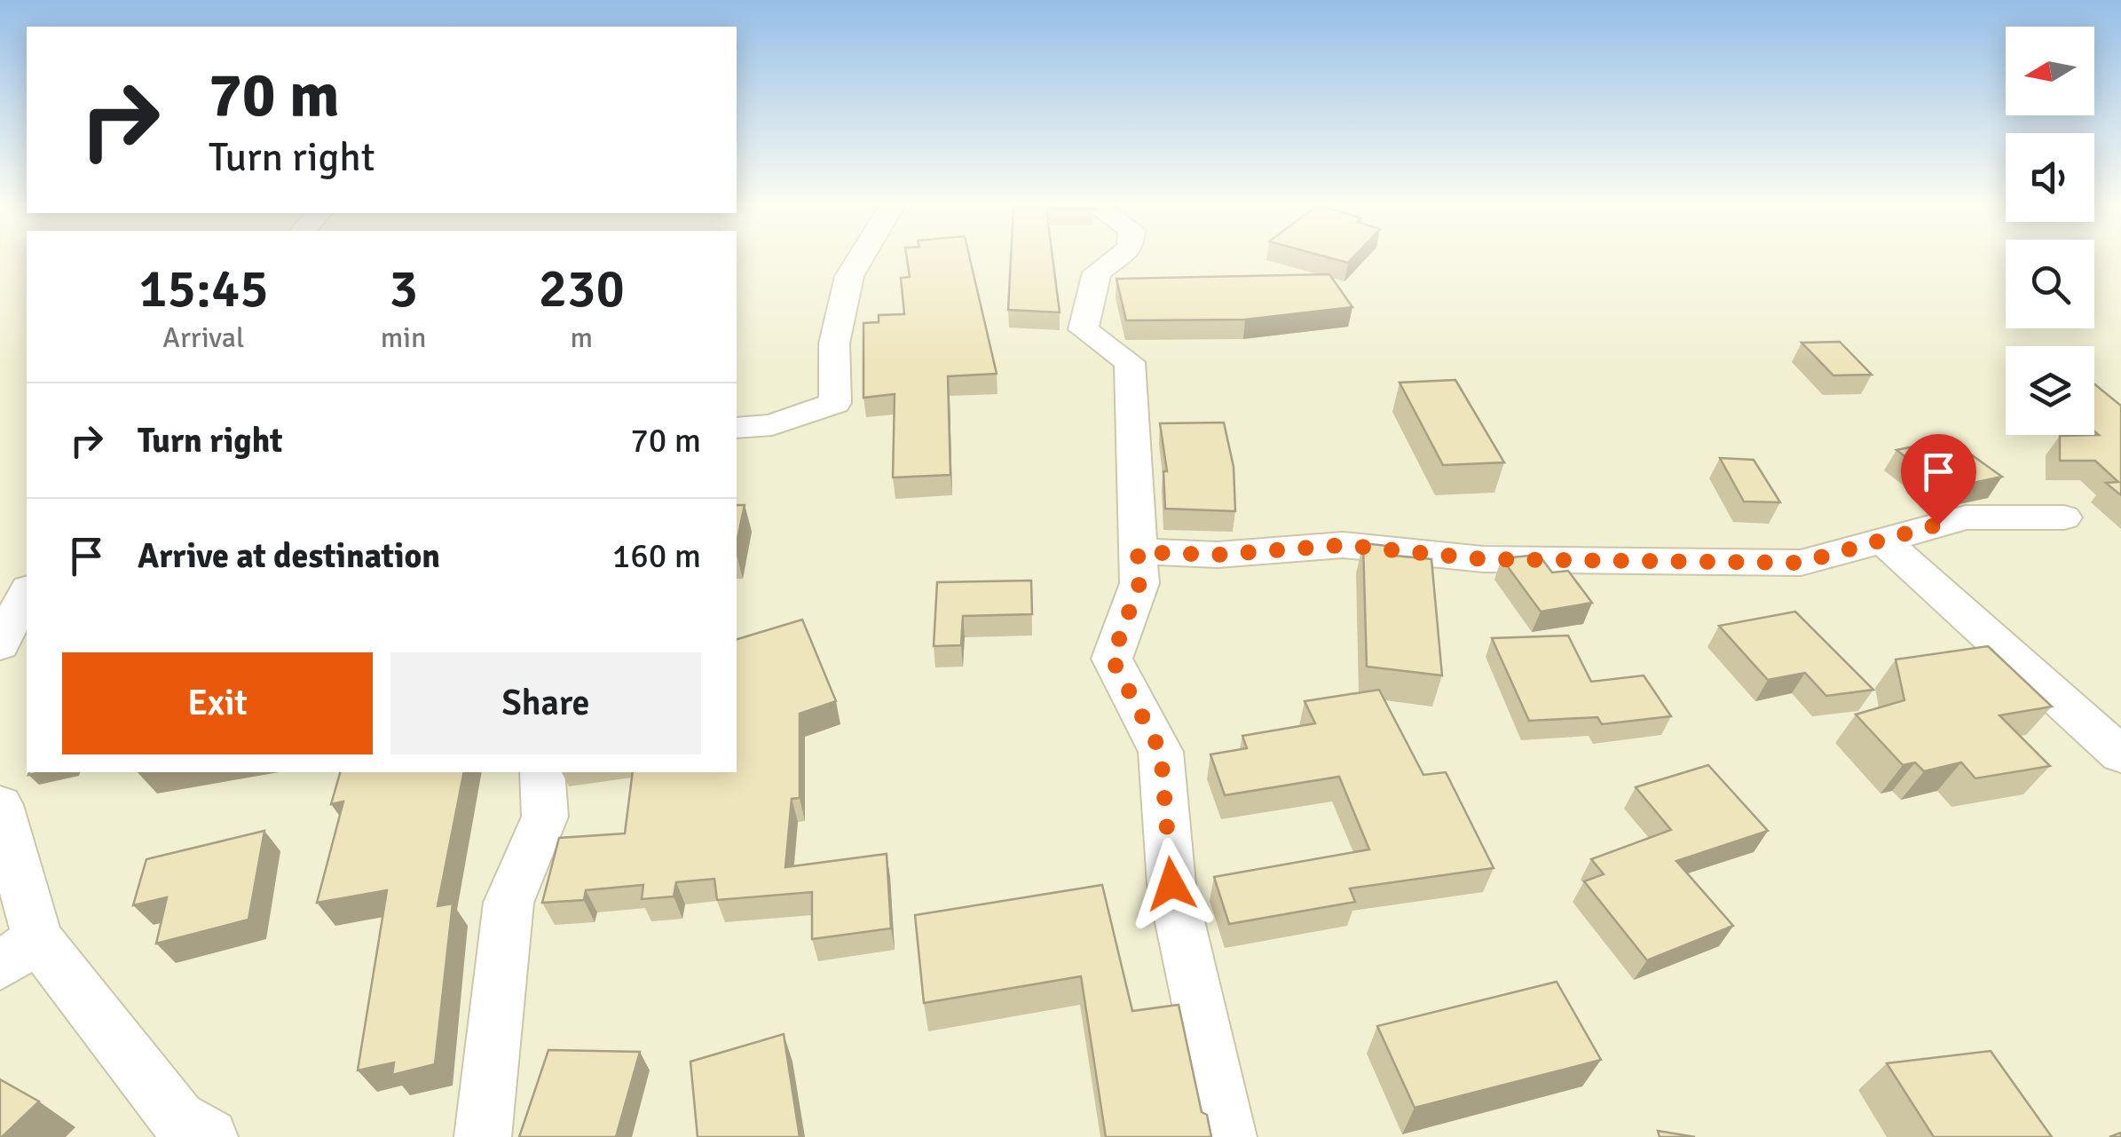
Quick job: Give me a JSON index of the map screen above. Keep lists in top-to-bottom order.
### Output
{
  "north": "left",
  "page": {
    "turn": ["70 m", "Turn right"],
    "eta": [
      "15:45",
      "Arrival",
      "3",
      "min",
      "230",
      "m"
    ],
    "list": [
      {
        "name": "Turn right",
        "value": "70 m"
      },
      {
        "name": "Arrive at destination",
        "value": "160 m"
      }
    ],
    "buttons": ["Exit", "Share"]
  }
}
